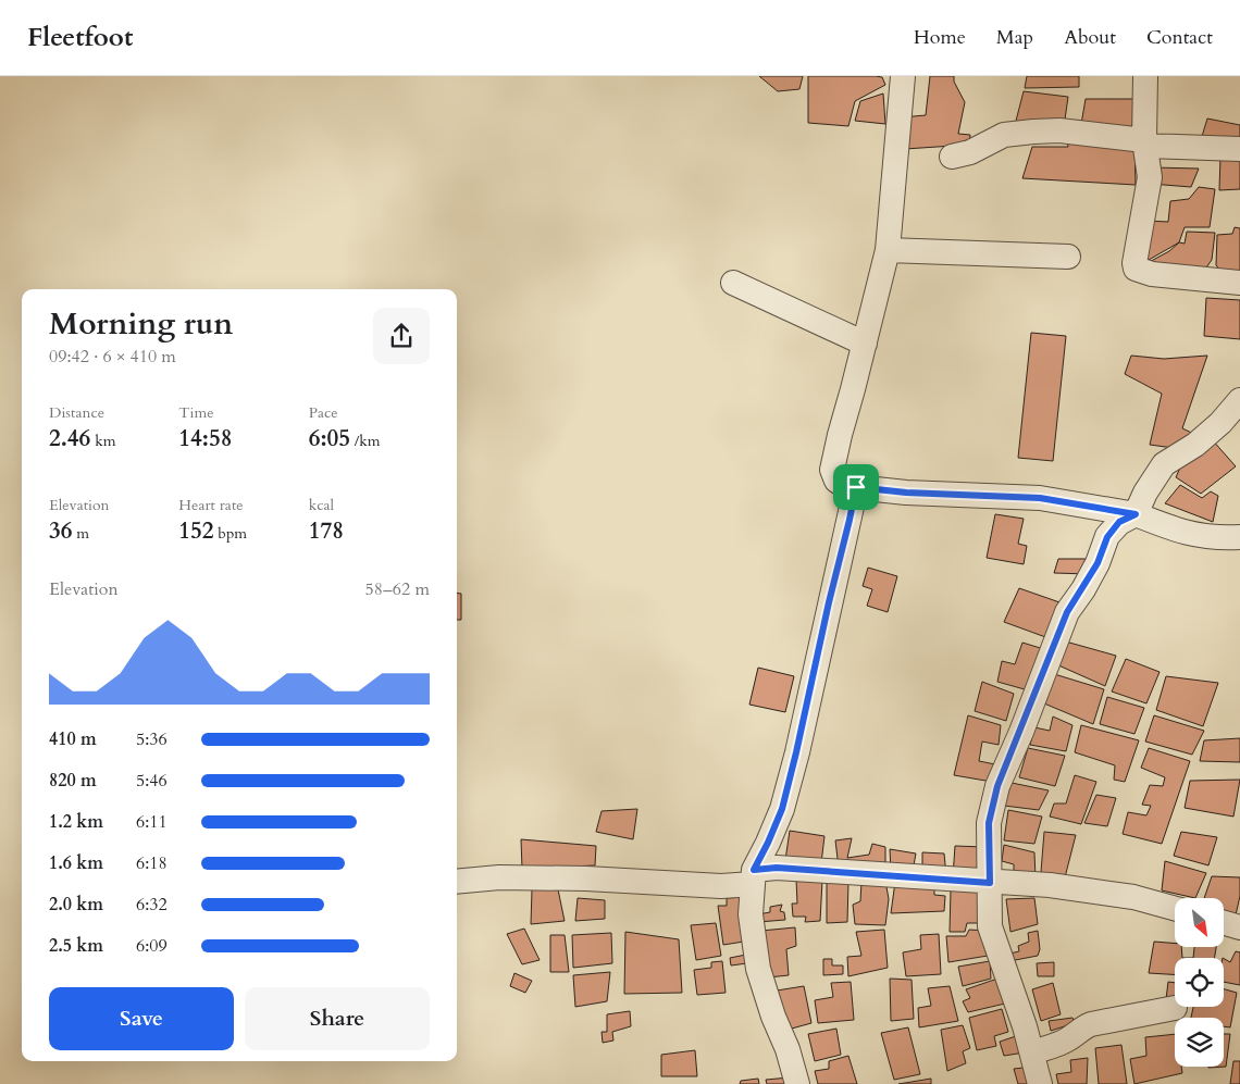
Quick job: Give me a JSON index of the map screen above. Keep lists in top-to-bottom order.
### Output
{
  "north": "bottom right",
  "page": {
    "header": "Fleetfoot",
    "nav": [
      "Home",
      "Map",
      "About",
      "Contact"
    ],
    "heading": ["Morning run", "09:42 · 6 × 410 m"],
    "stats": [
      ["Distance", "2.46 km"],
      ["Time", "14:58"],
      ["Pace", "6:05 /km"],
      ["Elevation", "36 m"],
      ["Heart rate", "152 bpm"],
      ["kcal", "178"]
    ],
    "chart": ["Elevation", "58–62 m"],
    "list": [
      {
        "name": "410 m",
        "note": "5:36"
      },
      {
        "name": "820 m",
        "note": "5:46"
      },
      {
        "name": "1.2 km",
        "note": "6:11"
      },
      {
        "name": "1.6 km",
        "note": "6:18"
      },
      {
        "name": "2.0 km",
        "note": "6:32"
      },
      {
        "name": "2.5 km",
        "note": "6:09"
      }
    ],
    "buttons": ["Save", "Share"]
  }
}
